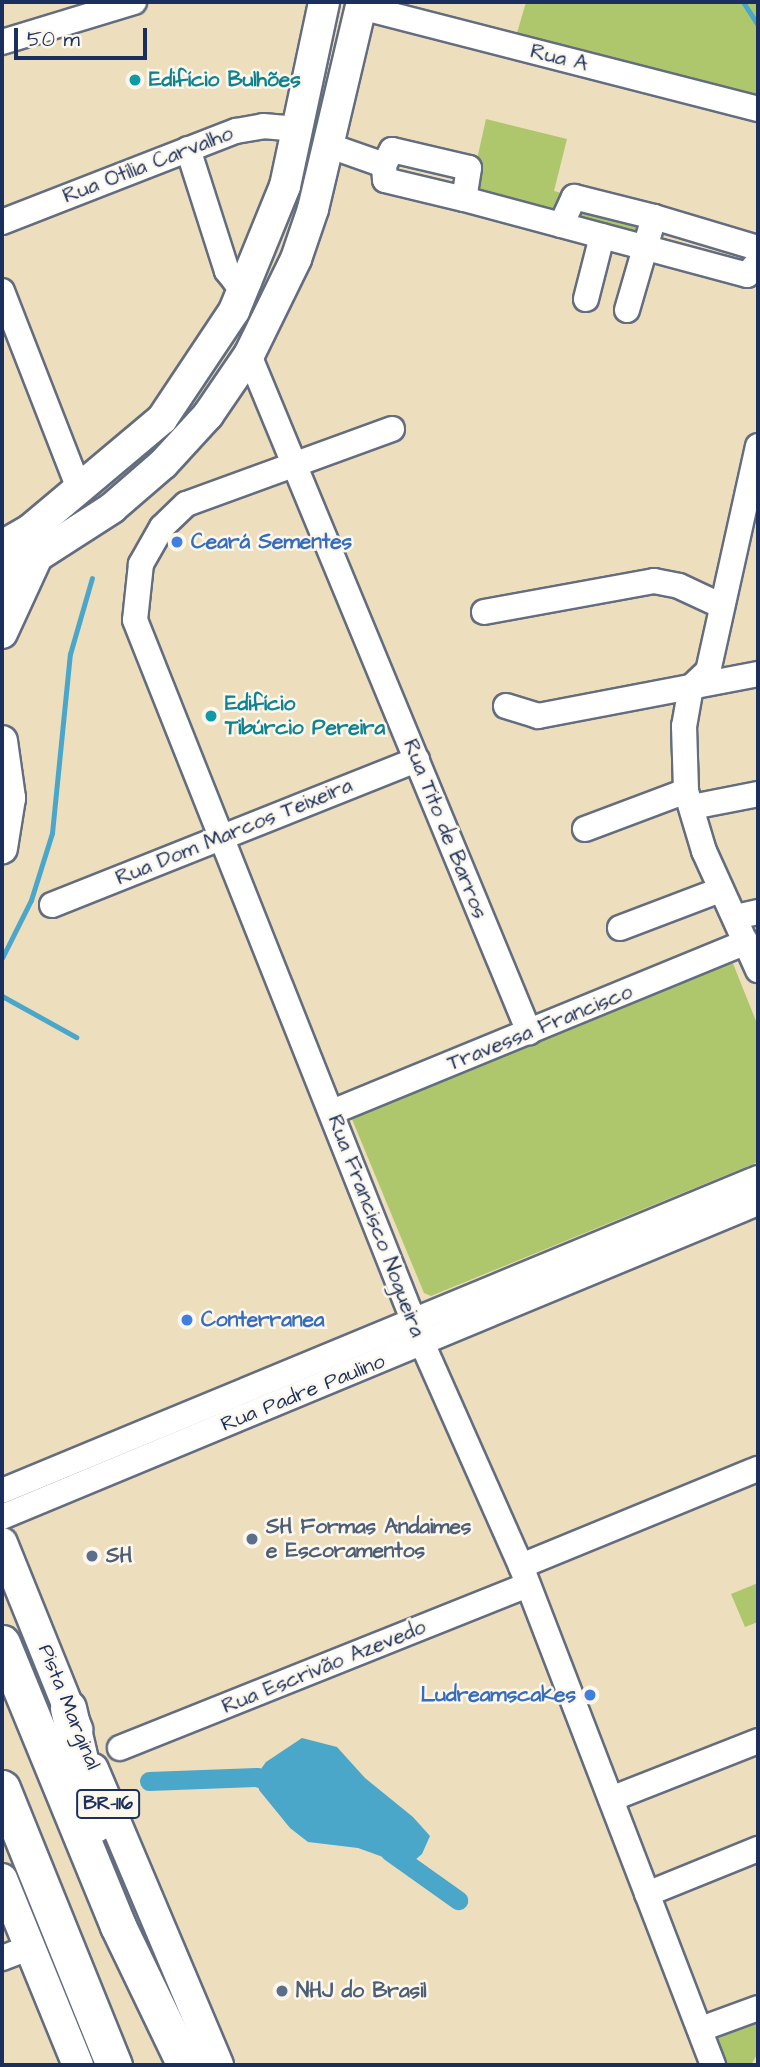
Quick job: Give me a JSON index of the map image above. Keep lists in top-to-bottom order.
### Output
{
  "streets": {
    "highway": ["BR-116"],
    "main road": ["Pista Marginal"],
    "street": [
      "Rua A",
      "Rua Otília Carvalho",
      "Rua Tito de Barros",
      "Rua Dom Marcos Teixeira",
      "Travessa Francisco",
      "Rua Francisco Nogueira",
      "Rua Padre Paulino",
      "Rua Escrivão Azevedo"
    ]
  },
  "crossings": [
    ["Rua Tito de Barros", "Rua Dom Marcos Teixeira"],
    ["Rua Tito de Barros", "Travessa Francisco"],
    ["Rua Tito de Barros", "Rua Francisco Nogueira"],
    ["Rua Dom Marcos Teixeira", "Rua Francisco Nogueira"],
    ["Travessa Francisco", "Rua Francisco Nogueira"],
    ["Rua Francisco Nogueira", "Rua Padre Paulino"],
    ["Rua Francisco Nogueira", "Rua Escrivão Azevedo"]
  ],
  "places": [
    "Edifício Bulhões",
    "Ceará Sementes",
    "Edifício Tibúrcio Pereira",
    "Conterranea",
    "SH Formas Andaimes e Escoramentos",
    "SH",
    "Ludreamscakes",
    "NHJ do Brasil"
  ],
  "scale_bar": "50 m"
}
